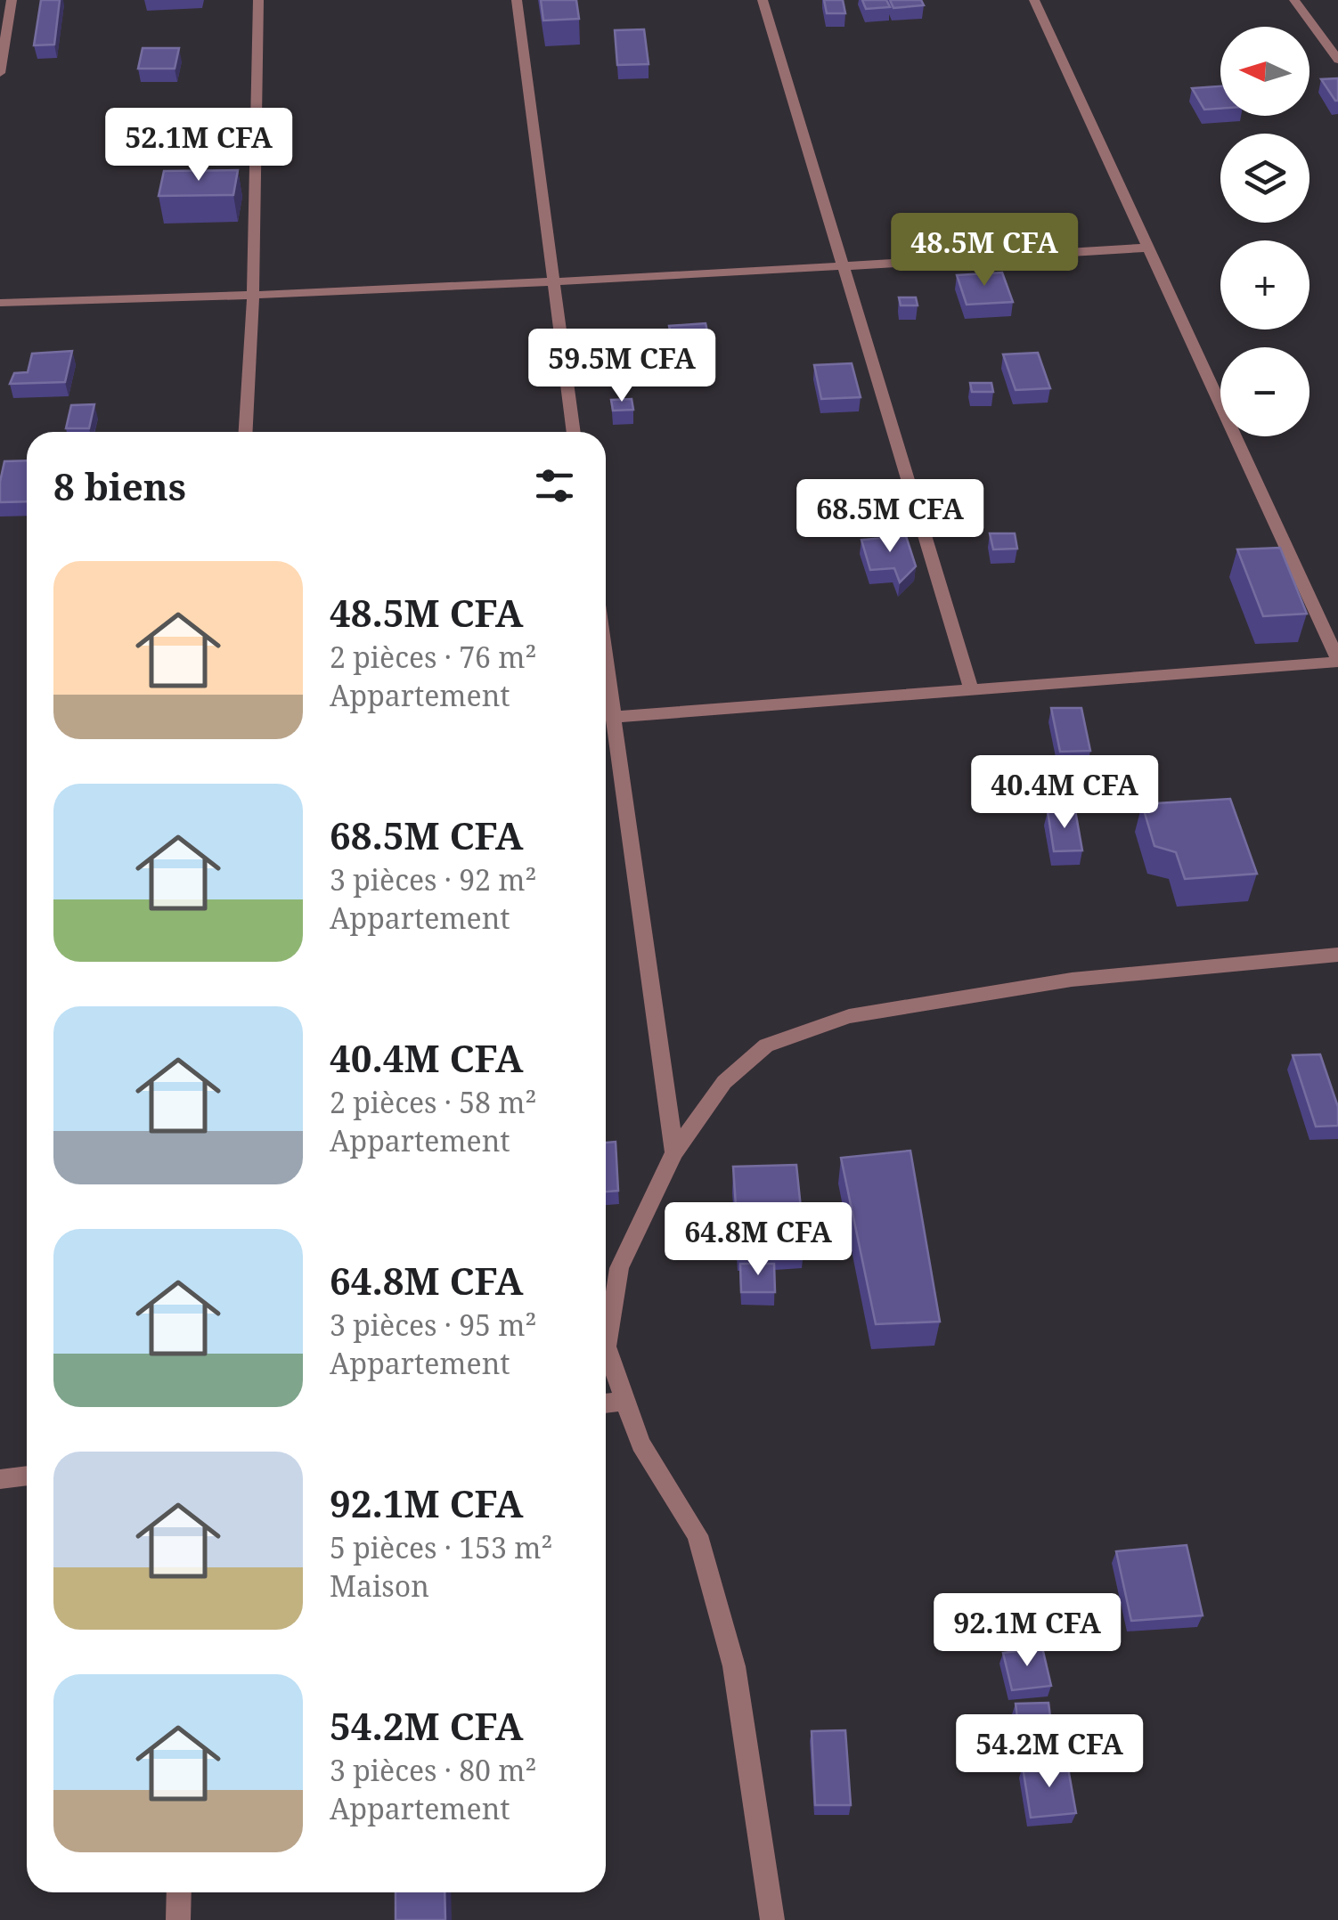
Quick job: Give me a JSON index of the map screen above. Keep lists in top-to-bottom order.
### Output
{
  "north": "left",
  "page": {
    "map_buttons": ["+", "−"],
    "price": [
      "52.1M CFA",
      "48.5M CFA",
      "59.5M CFA",
      "68.5M CFA",
      "40.4M CFA",
      "64.8M CFA",
      "92.1M CFA",
      "54.2M CFA"
    ],
    "heading": "8 biens",
    "list": [
      {
        "name": "48.5M CFA",
        "note": "2 pièces · 76 m² · Appartement"
      },
      {
        "name": "68.5M CFA",
        "note": "3 pièces · 92 m² · Appartement"
      },
      {
        "name": "40.4M CFA",
        "note": "2 pièces · 58 m² · Appartement"
      },
      {
        "name": "64.8M CFA",
        "note": "3 pièces · 95 m² · Appartement"
      },
      {
        "name": "92.1M CFA",
        "note": "5 pièces · 153 m² · Maison"
      },
      {
        "name": "54.2M CFA",
        "note": "3 pièces · 80 m² · Appartement"
      }
    ]
  }
}
